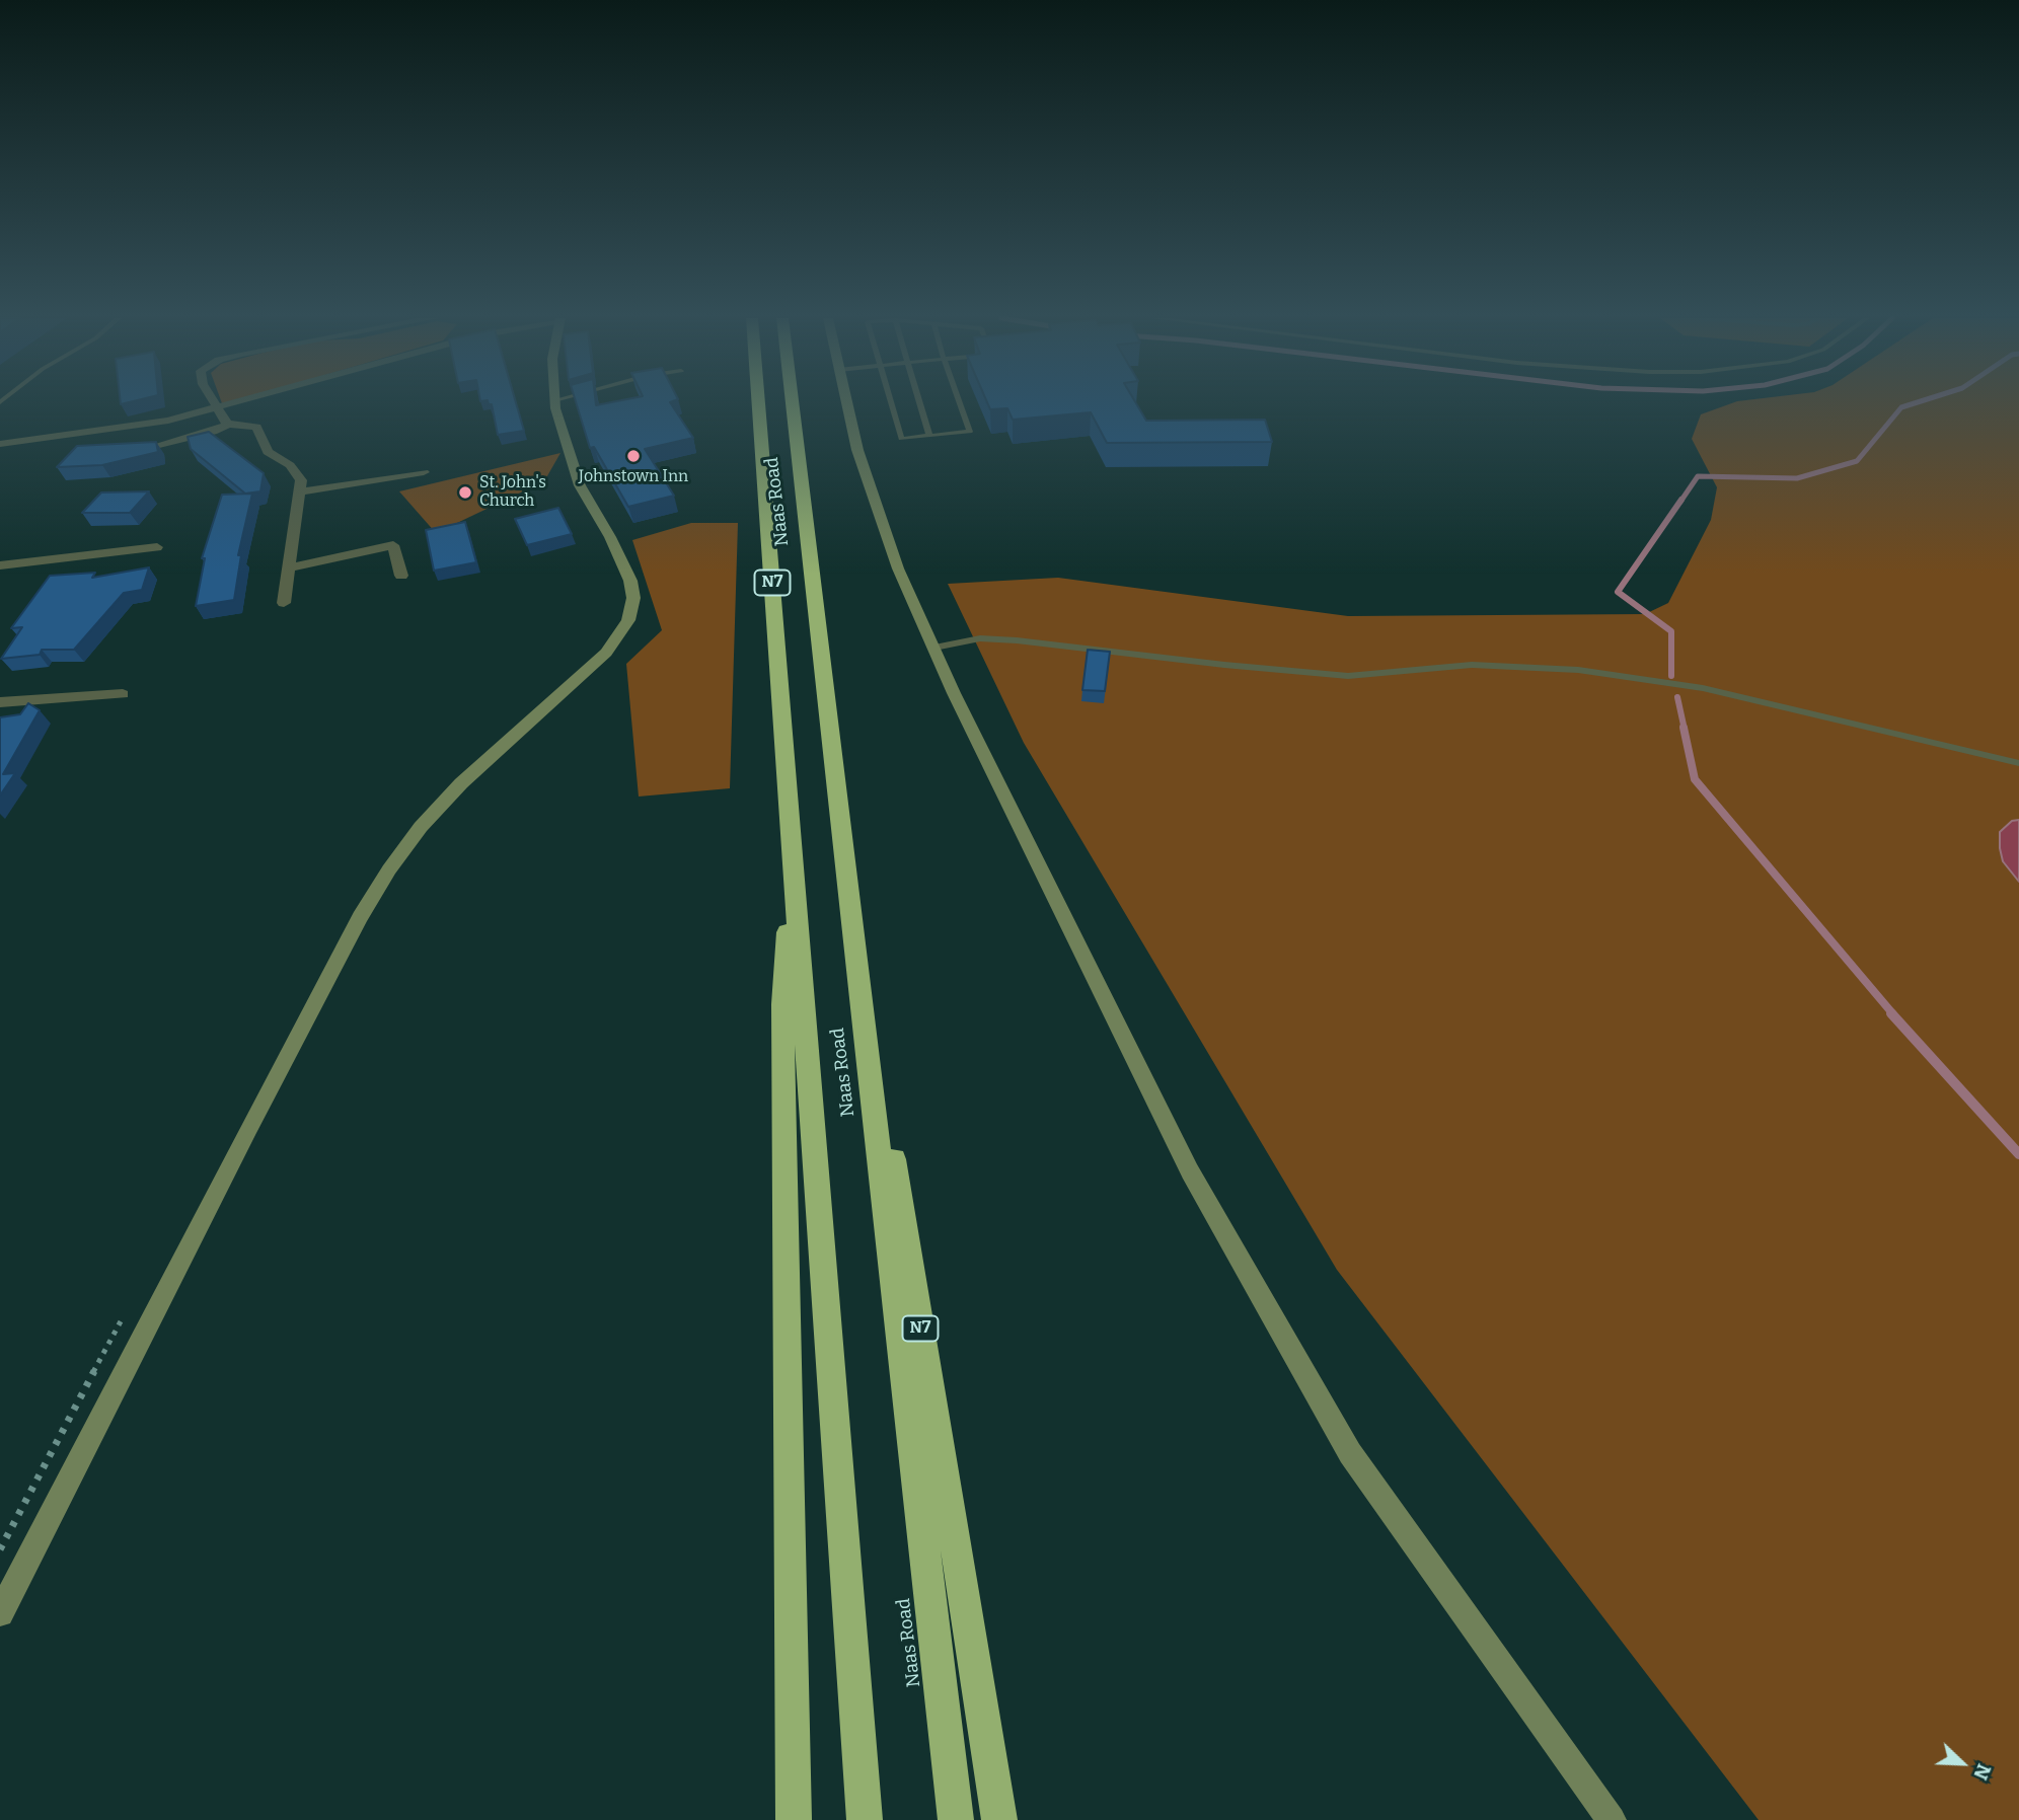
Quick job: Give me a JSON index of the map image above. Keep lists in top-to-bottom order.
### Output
{
  "streets": {
    "highway": ["Naas Road", "N7"]
  },
  "crossings": [
    ["Naas Road", "N7"]
  ],
  "places": ["Johnstown Inn", "St. John's Church"],
  "north": "bottom right"
}
